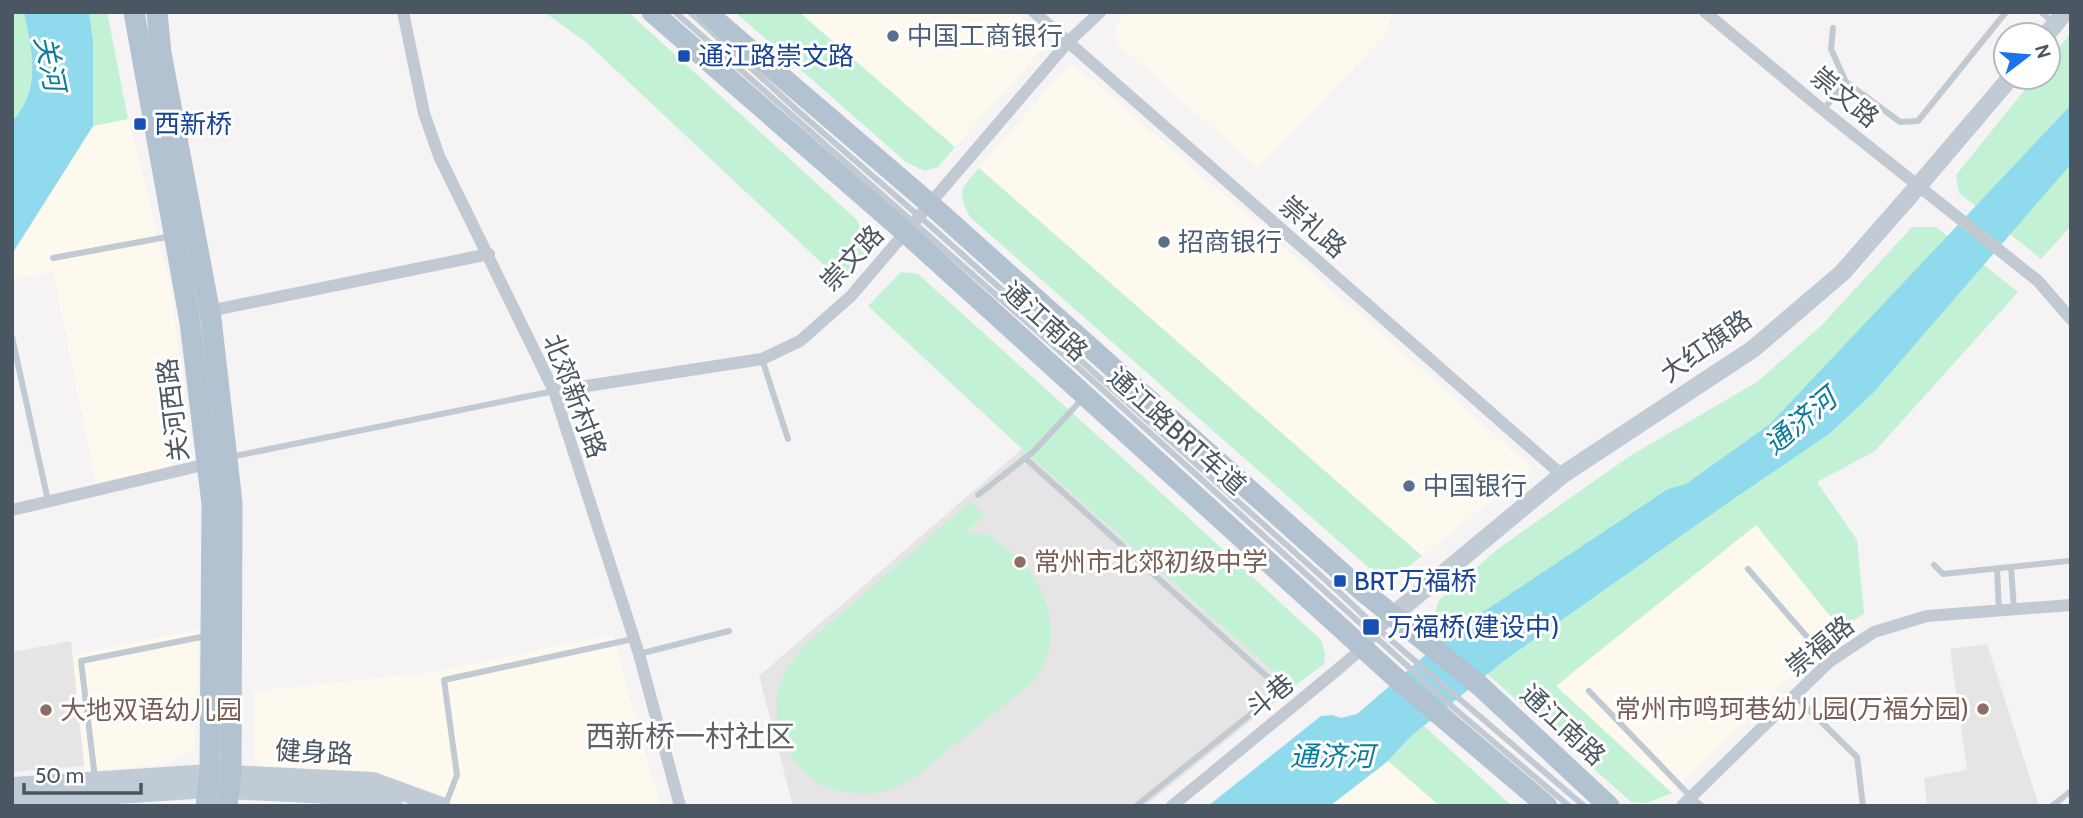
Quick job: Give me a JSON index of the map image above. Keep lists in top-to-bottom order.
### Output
{
  "streets": {
    "main road": ["通江南路", "关河西路"],
    "street": [
      "崇文路",
      "崇礼路",
      "大红旗路",
      "北郊新村路",
      "崇福路",
      "斗巷",
      "健身路"
    ]
  },
  "crossings": [
    ["崇文路", "崇礼路"],
    ["崇文路", "通江南路"],
    ["崇文路", "大红旗路"],
    ["崇文路", "北郊新村路"],
    ["崇礼路", "大红旗路"],
    ["通江南路", "大红旗路"],
    ["通江南路", "斗巷"],
    ["大红旗路", "斗巷"],
    ["关河西路", "健身路"]
  ],
  "districts": ["西新桥一村社区"],
  "water": ["关河", "通济河"],
  "places": {
    "other": [
      "中国工商银行",
      "招商银行",
      "中国银行",
      "常州市北郊初级中学",
      "常州市鸣珂巷幼儿园(万福分园)",
      "大地双语幼儿园"
    ],
    "transit": [
      "通江路崇文路",
      "西新桥",
      "BRT万福桥",
      "万福桥(建设中)"
    ]
  },
  "scale_bar": "50 m",
  "north": "right"
}
